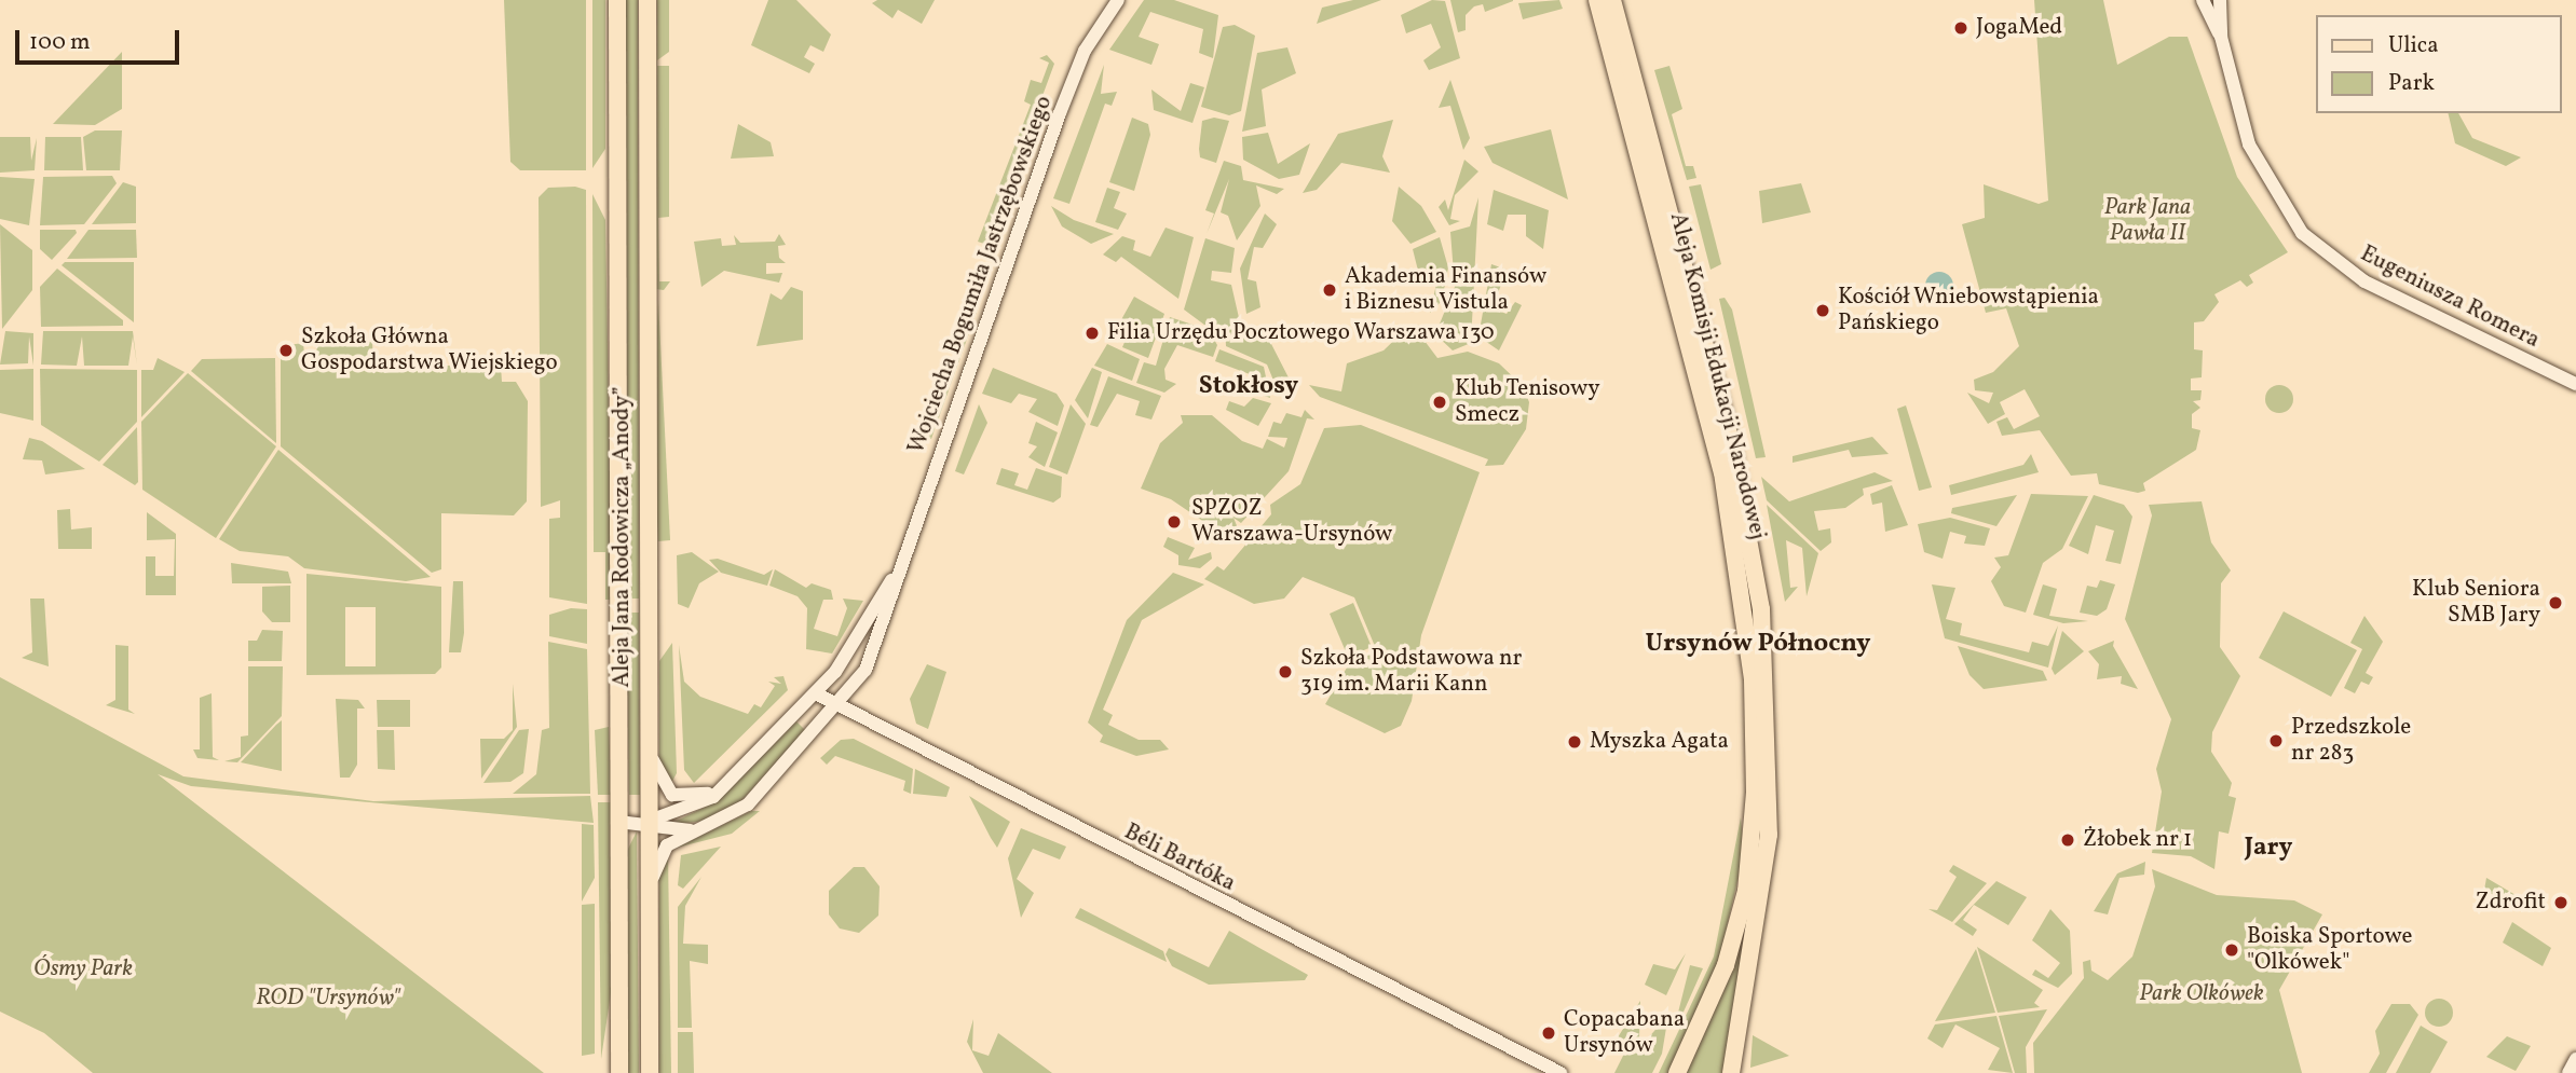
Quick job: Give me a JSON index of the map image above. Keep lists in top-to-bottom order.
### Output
{
  "streets": {
    "main road": ["Aleja Komisji Edukacji Narodowej", "Aleja Jana Rodowicza „Anody”"],
    "street": ["Wojciecha Bogumiła Jastrzębowskiego", "Eugeniusza Romera", "Béli Bartóka"]
  },
  "crossings": [
    ["Wojciecha Bogumiła Jastrzębowskiego", "Aleja Jana Rodowicza „Anody”"],
    ["Wojciecha Bogumiła Jastrzębowskiego", "Béli Bartóka"]
  ],
  "districts": ["Stokłosy", "Ursynów Północny", "Jary"],
  "parks": [
    "Park Jana Pawła II",
    "Ósmy Park",
    "Park Olkówek",
    "ROD \"Ursynów\""
  ],
  "places": [
    "JogaMed",
    "Akademia Finansów i Biznesu Vistula",
    "Kościół Wniebowstąpienia Pańskiego",
    "Filia Urzędu Pocztowego Warszawa 130",
    "Szkoła Główna Gospodarstwa Wiejskiego",
    "Klub Tenisowy Smecz",
    "SPZOZ Warszawa-Ursynów",
    "Klub Seniora SMB Jary",
    "Szkoła Podstawowa nr 319 im. Marii Kann",
    "Przedszkole nr 283",
    "Myszka Agata",
    "Żłobek nr 1",
    "Zdrofit",
    "Boiska Sportowe \"Olkówek\"",
    "Copacabana Ursynów"
  ],
  "legend": ["Ulica", "Park"],
  "scale_bar": "100 m"
}
